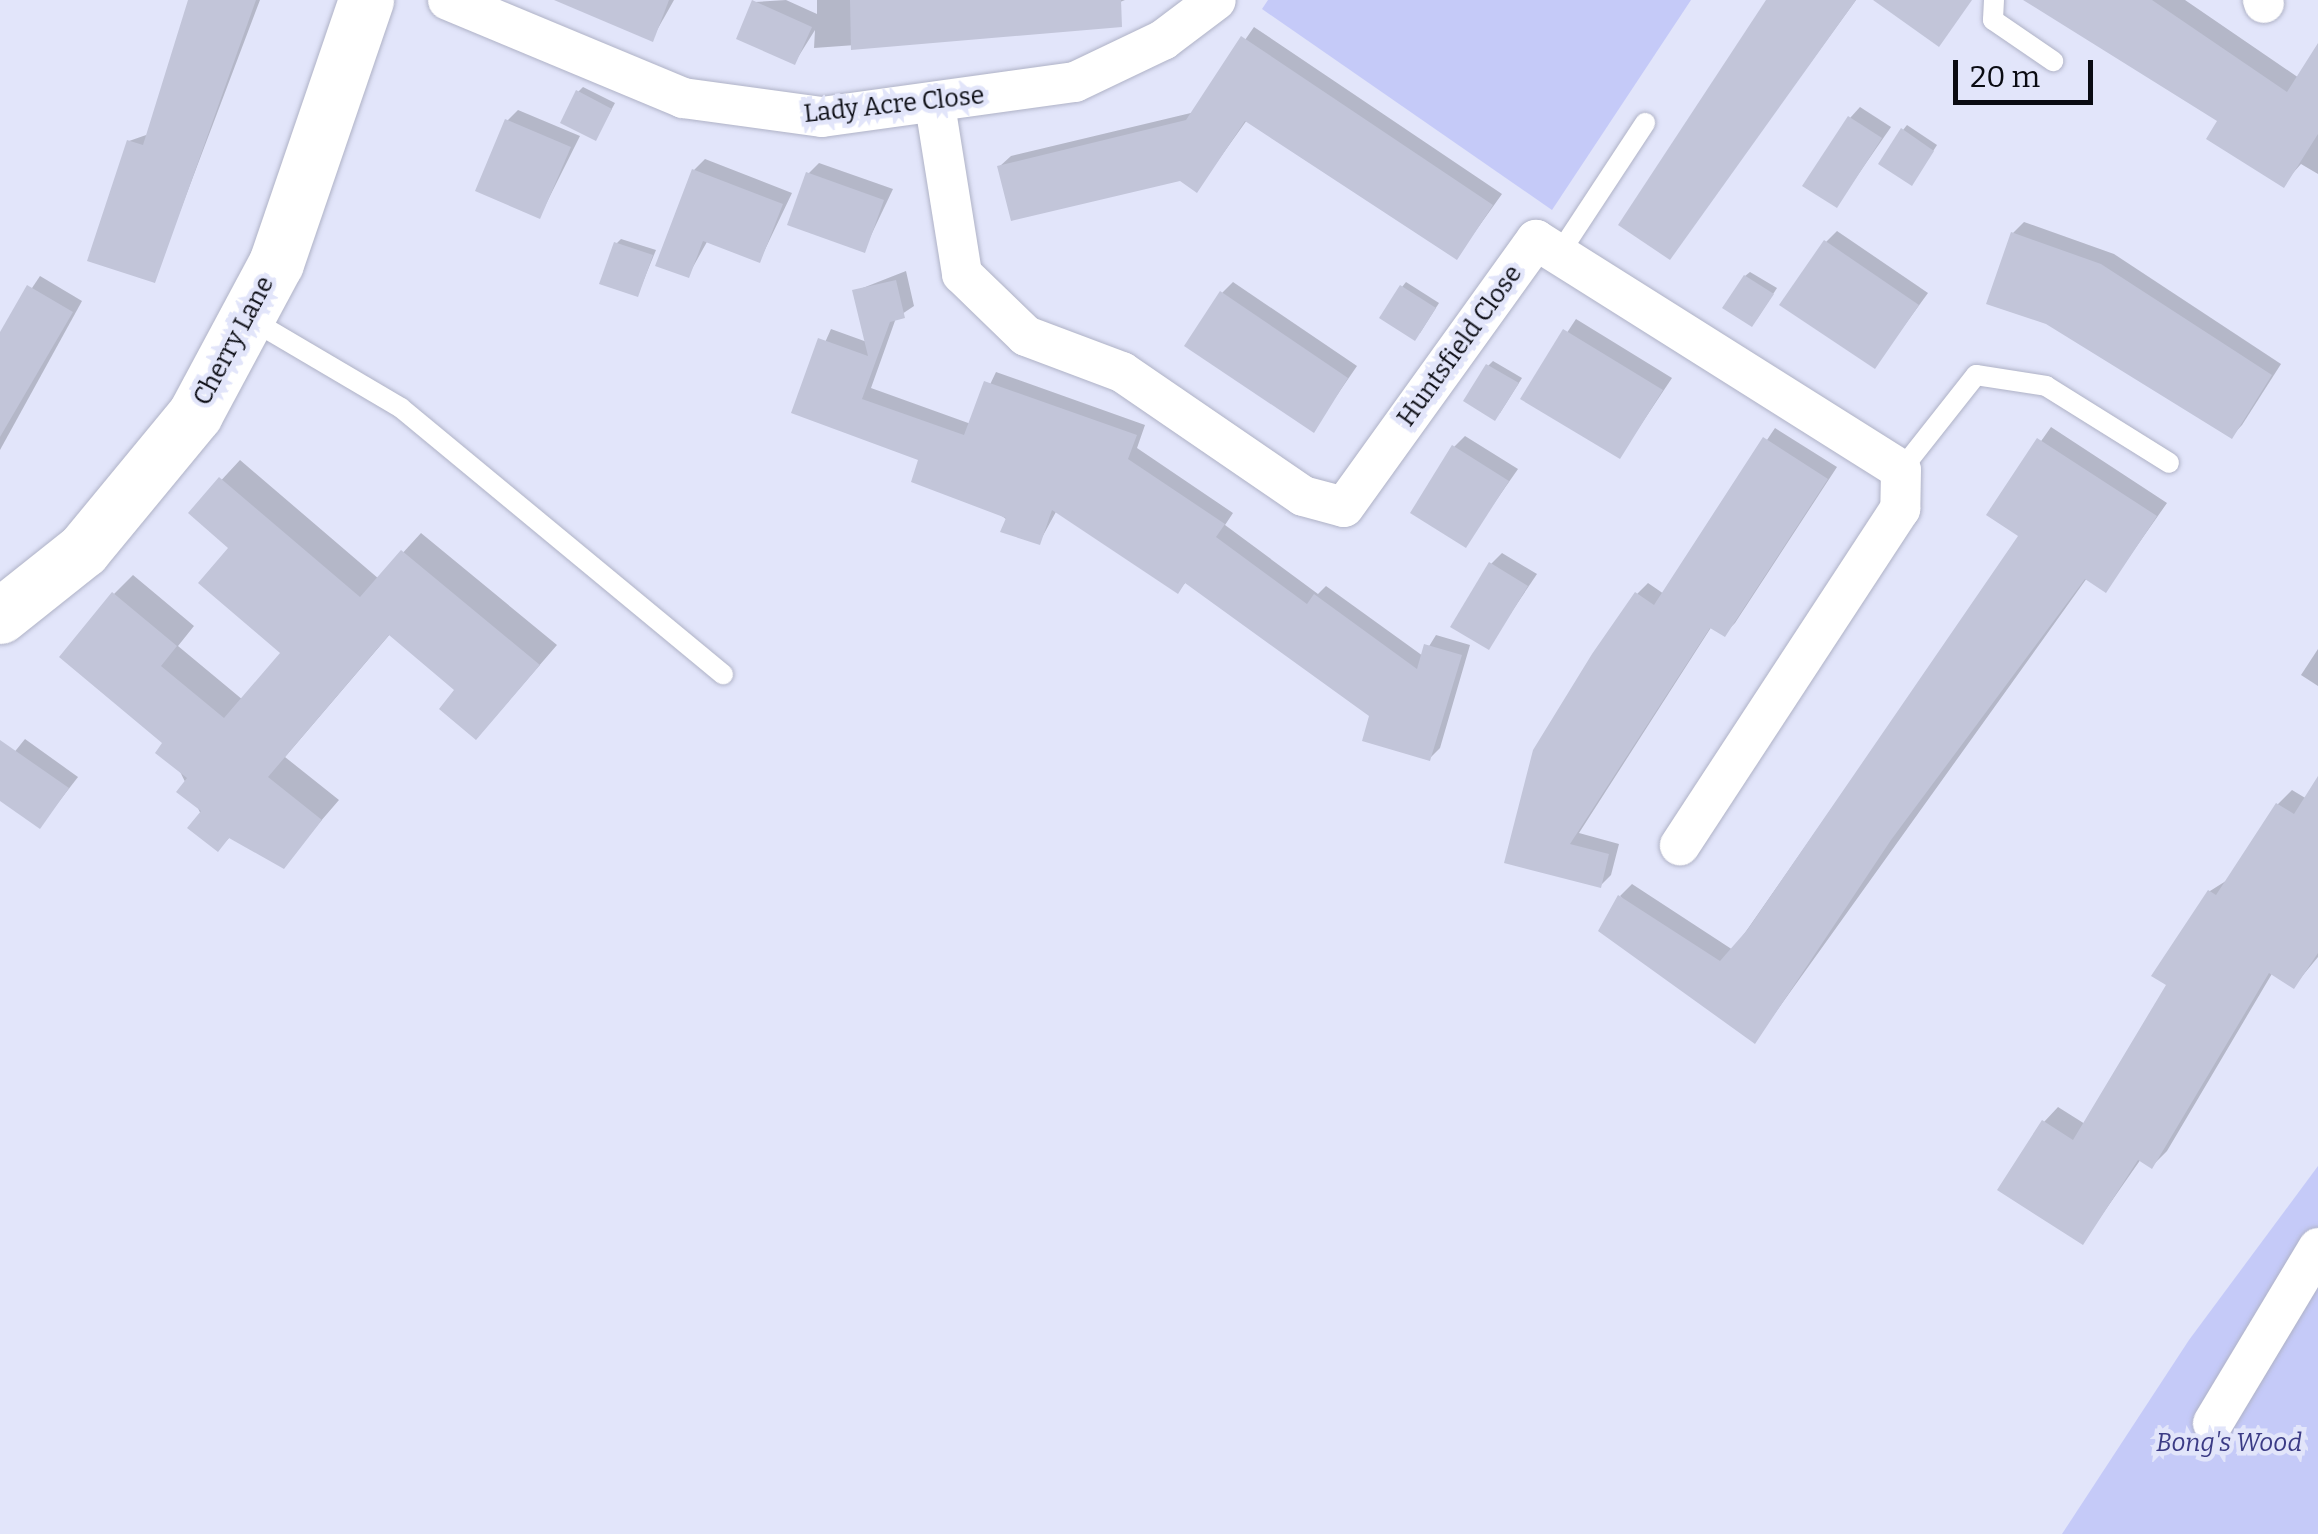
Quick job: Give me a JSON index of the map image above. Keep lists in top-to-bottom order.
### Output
{
  "streets": {
    "main road": ["Cherry Lane"],
    "street": ["Lady Acre Close", "Huntsfield Close"]
  },
  "crossings": [
    ["Lady Acre Close", "Huntsfield Close"]
  ],
  "parks": ["Bong's Wood"],
  "scale_bar": "20 m"
}
